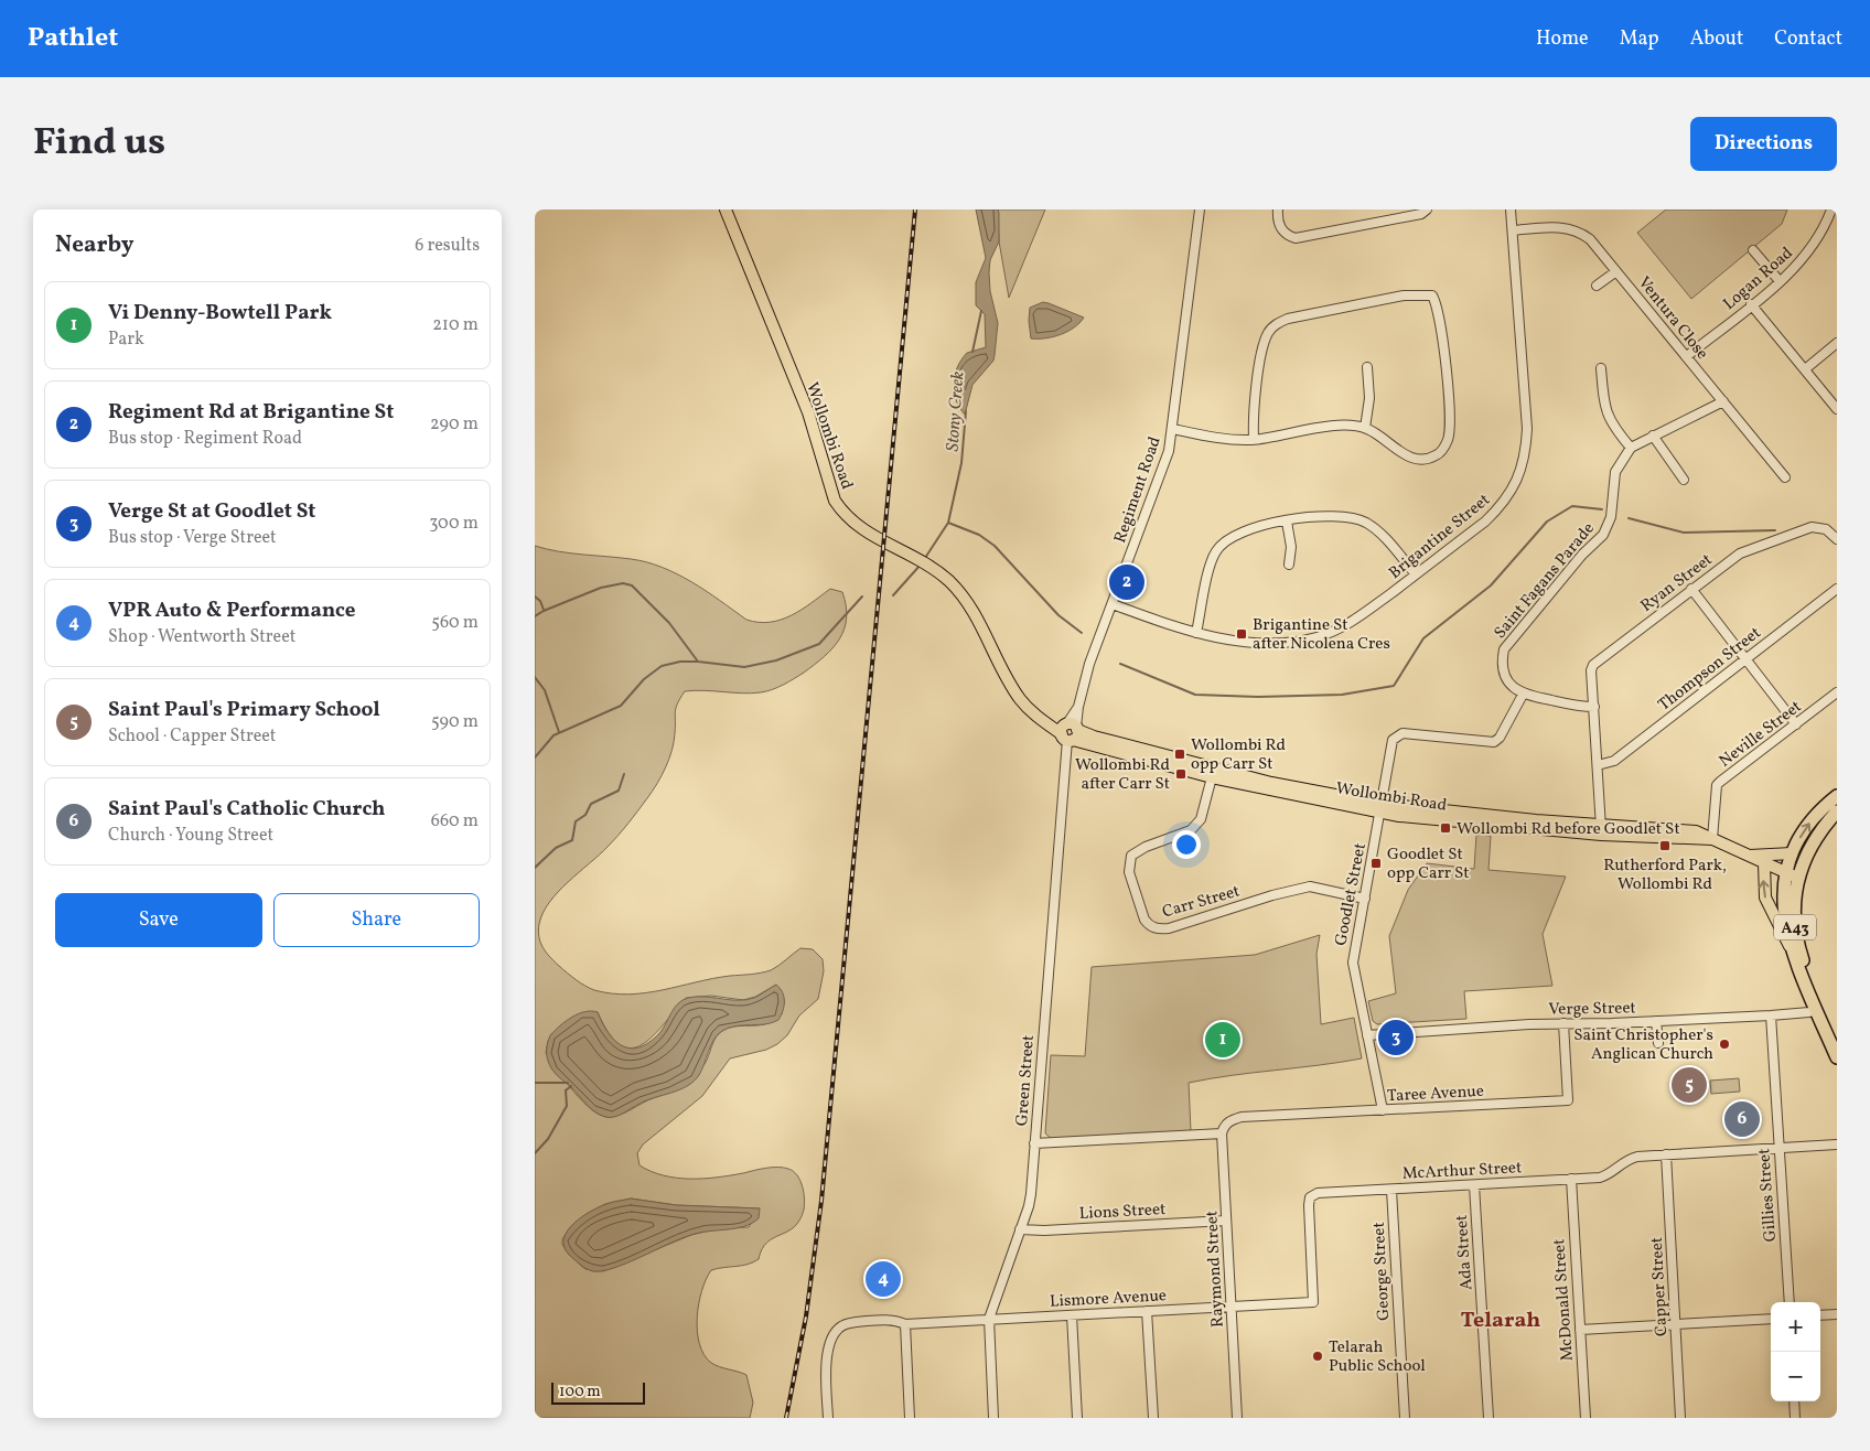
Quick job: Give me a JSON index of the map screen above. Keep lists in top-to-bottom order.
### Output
{
  "streets": {
    "highway": ["A43"],
    "main road": ["Wollombi Road"],
    "street": [
      "Logan Road",
      "Ventura Close",
      "Regiment Road",
      "Brigantine Street",
      "Saint Fagans Parade",
      "Ryan Street",
      "Thompson Street",
      "Neville Street",
      "Goodlet Street",
      "Carr Street",
      "Verge Street",
      "Green Street",
      "Taree Avenue",
      "McArthur Street",
      "Gillies Street",
      "Lions Street",
      "Ada Street",
      "Raymond Street",
      "George Street",
      "Capper Street",
      "Lismore Avenue",
      "McDonald Street"
    ]
  },
  "crossings": [
    ["Logan Road", "Ventura Close"],
    ["Ventura Close", "Brigantine Street"],
    ["Ventura Close", "Saint Fagans Parade"],
    ["Wollombi Road", "Regiment Road"],
    ["Wollombi Road", "Neville Street"],
    ["Wollombi Road", "Goodlet Street"],
    ["Wollombi Road", "Carr Street"],
    ["Wollombi Road", "A43"],
    ["Wollombi Road", "Green Street"],
    ["Regiment Road", "Brigantine Street"],
    ["Regiment Road", "Green Street"],
    ["Saint Fagans Parade", "Goodlet Street"],
    ["Goodlet Street", "Carr Street"],
    ["Goodlet Street", "Verge Street"],
    ["Goodlet Street", "Taree Avenue"],
    ["A43", "Verge Street"],
    ["Verge Street", "Taree Avenue"],
    ["Verge Street", "Gillies Street"],
    ["Green Street", "Lions Street"],
    ["Green Street", "Lismore Avenue"],
    ["Taree Avenue", "Raymond Street"],
    ["McArthur Street", "Ada Street"],
    ["McArthur Street", "George Street"],
    ["McArthur Street", "Capper Street"],
    ["McArthur Street", "Lismore Avenue"],
    ["McArthur Street", "McDonald Street"],
    ["Lions Street", "Raymond Street"],
    ["Raymond Street", "Lismore Avenue"]
  ],
  "districts": ["Telarah"],
  "water": ["Stony Creek"],
  "places": {
    "transit": [
      "Brigantine St after Nicolena Cres",
      "Wollombi Rd opp Carr St",
      "Wollombi Rd after Carr St",
      "Wollombi Rd before Goodlet St",
      "Rutherford Park, Wollombi Rd",
      "Goodlet St opp Carr St"
    ],
    "other": ["Saint Christopher's Anglican Church", "Telarah Public School"]
  },
  "scale_bar": "100 m",
  "page": {
    "header": "Pathlet",
    "nav": [
      "Home",
      "Map",
      "About",
      "Contact"
    ],
    "title": "Find us",
    "buttons": [
      "Directions",
      ["Save", "Share"]
    ],
    "heading": ["Nearby", "6 results"],
    "list": [
      {
        "mark": "1",
        "name": "Vi Denny-Bowtell Park",
        "note": "Park",
        "value": "210 m"
      },
      {
        "mark": "2",
        "name": "Regiment Rd at Brigantine St",
        "note": "Bus stop · Regiment Road",
        "value": "290 m"
      },
      {
        "mark": "3",
        "name": "Verge St at Goodlet St",
        "note": "Bus stop · Verge Street",
        "value": "300 m"
      },
      {
        "mark": "4",
        "name": "VPR Auto & Performance",
        "note": "Shop · Wentworth Street",
        "value": "560 m"
      },
      {
        "mark": "5",
        "name": "Saint Paul's Primary School",
        "note": "School · Capper Street",
        "value": "590 m"
      },
      {
        "mark": "6",
        "name": "Saint Paul's Catholic Church",
        "note": "Church · Young Street",
        "value": "660 m"
      }
    ],
    "pins": [
      "2",
      "3",
      "1",
      "5",
      "6",
      "4"
    ],
    "map_buttons": ["+", "−"],
    "scale": "100 m"
  }
}
